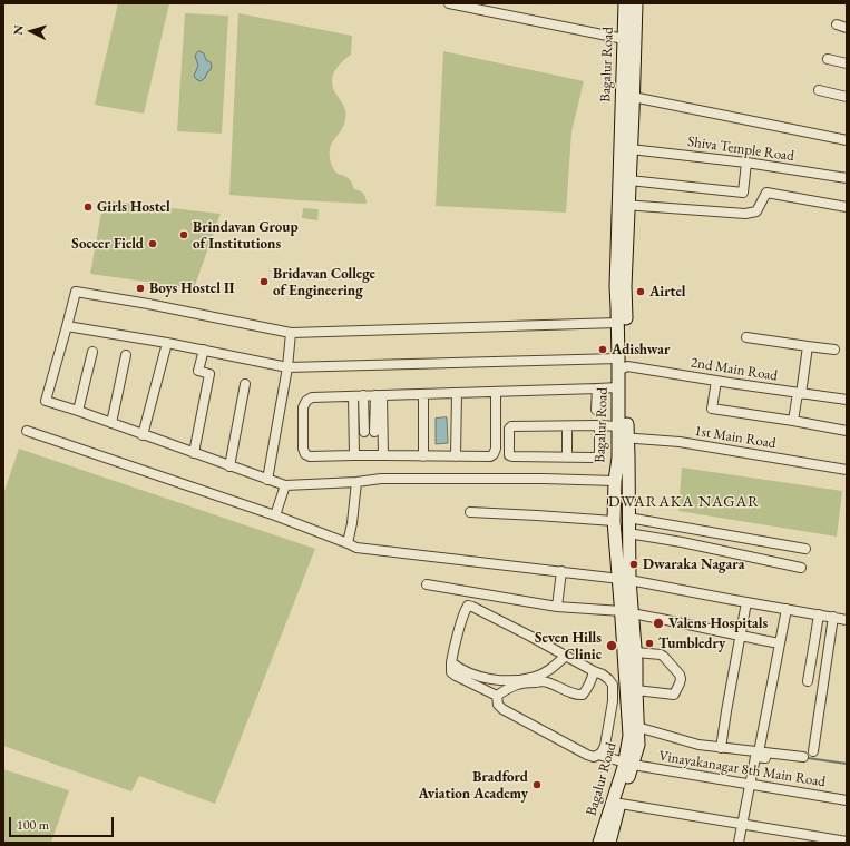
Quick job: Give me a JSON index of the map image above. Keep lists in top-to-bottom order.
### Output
{
  "streets": {
    "main road": ["Bagalur Road"],
    "street": [
      "Shiva Temple Road",
      "2nd Main Road",
      "1st Main Road",
      "Vinayakanagar 8th Main Road"
    ]
  },
  "crossings": [
    ["Bagalur Road", "Shiva Temple Road"],
    ["Bagalur Road", "2nd Main Road"],
    ["Bagalur Road", "1st Main Road"],
    ["Bagalur Road", "Vinayakanagar 8th Main Road"]
  ],
  "districts": ["DWARAKA NAGAR"],
  "places": [
    "Girls Hostel",
    "Brindavan Group of Institutions",
    "Soccer Field",
    "Bridavan College of Engineering",
    "Boys Hostel II",
    "Airtel",
    "Adishwar",
    "Dwaraka Nagara",
    "Valens Hospitals",
    "Tumbledry",
    "Seven Hills Clinic",
    "Bradford Aviation Academy"
  ],
  "scale_bar": "100 m",
  "north": "left"
}
